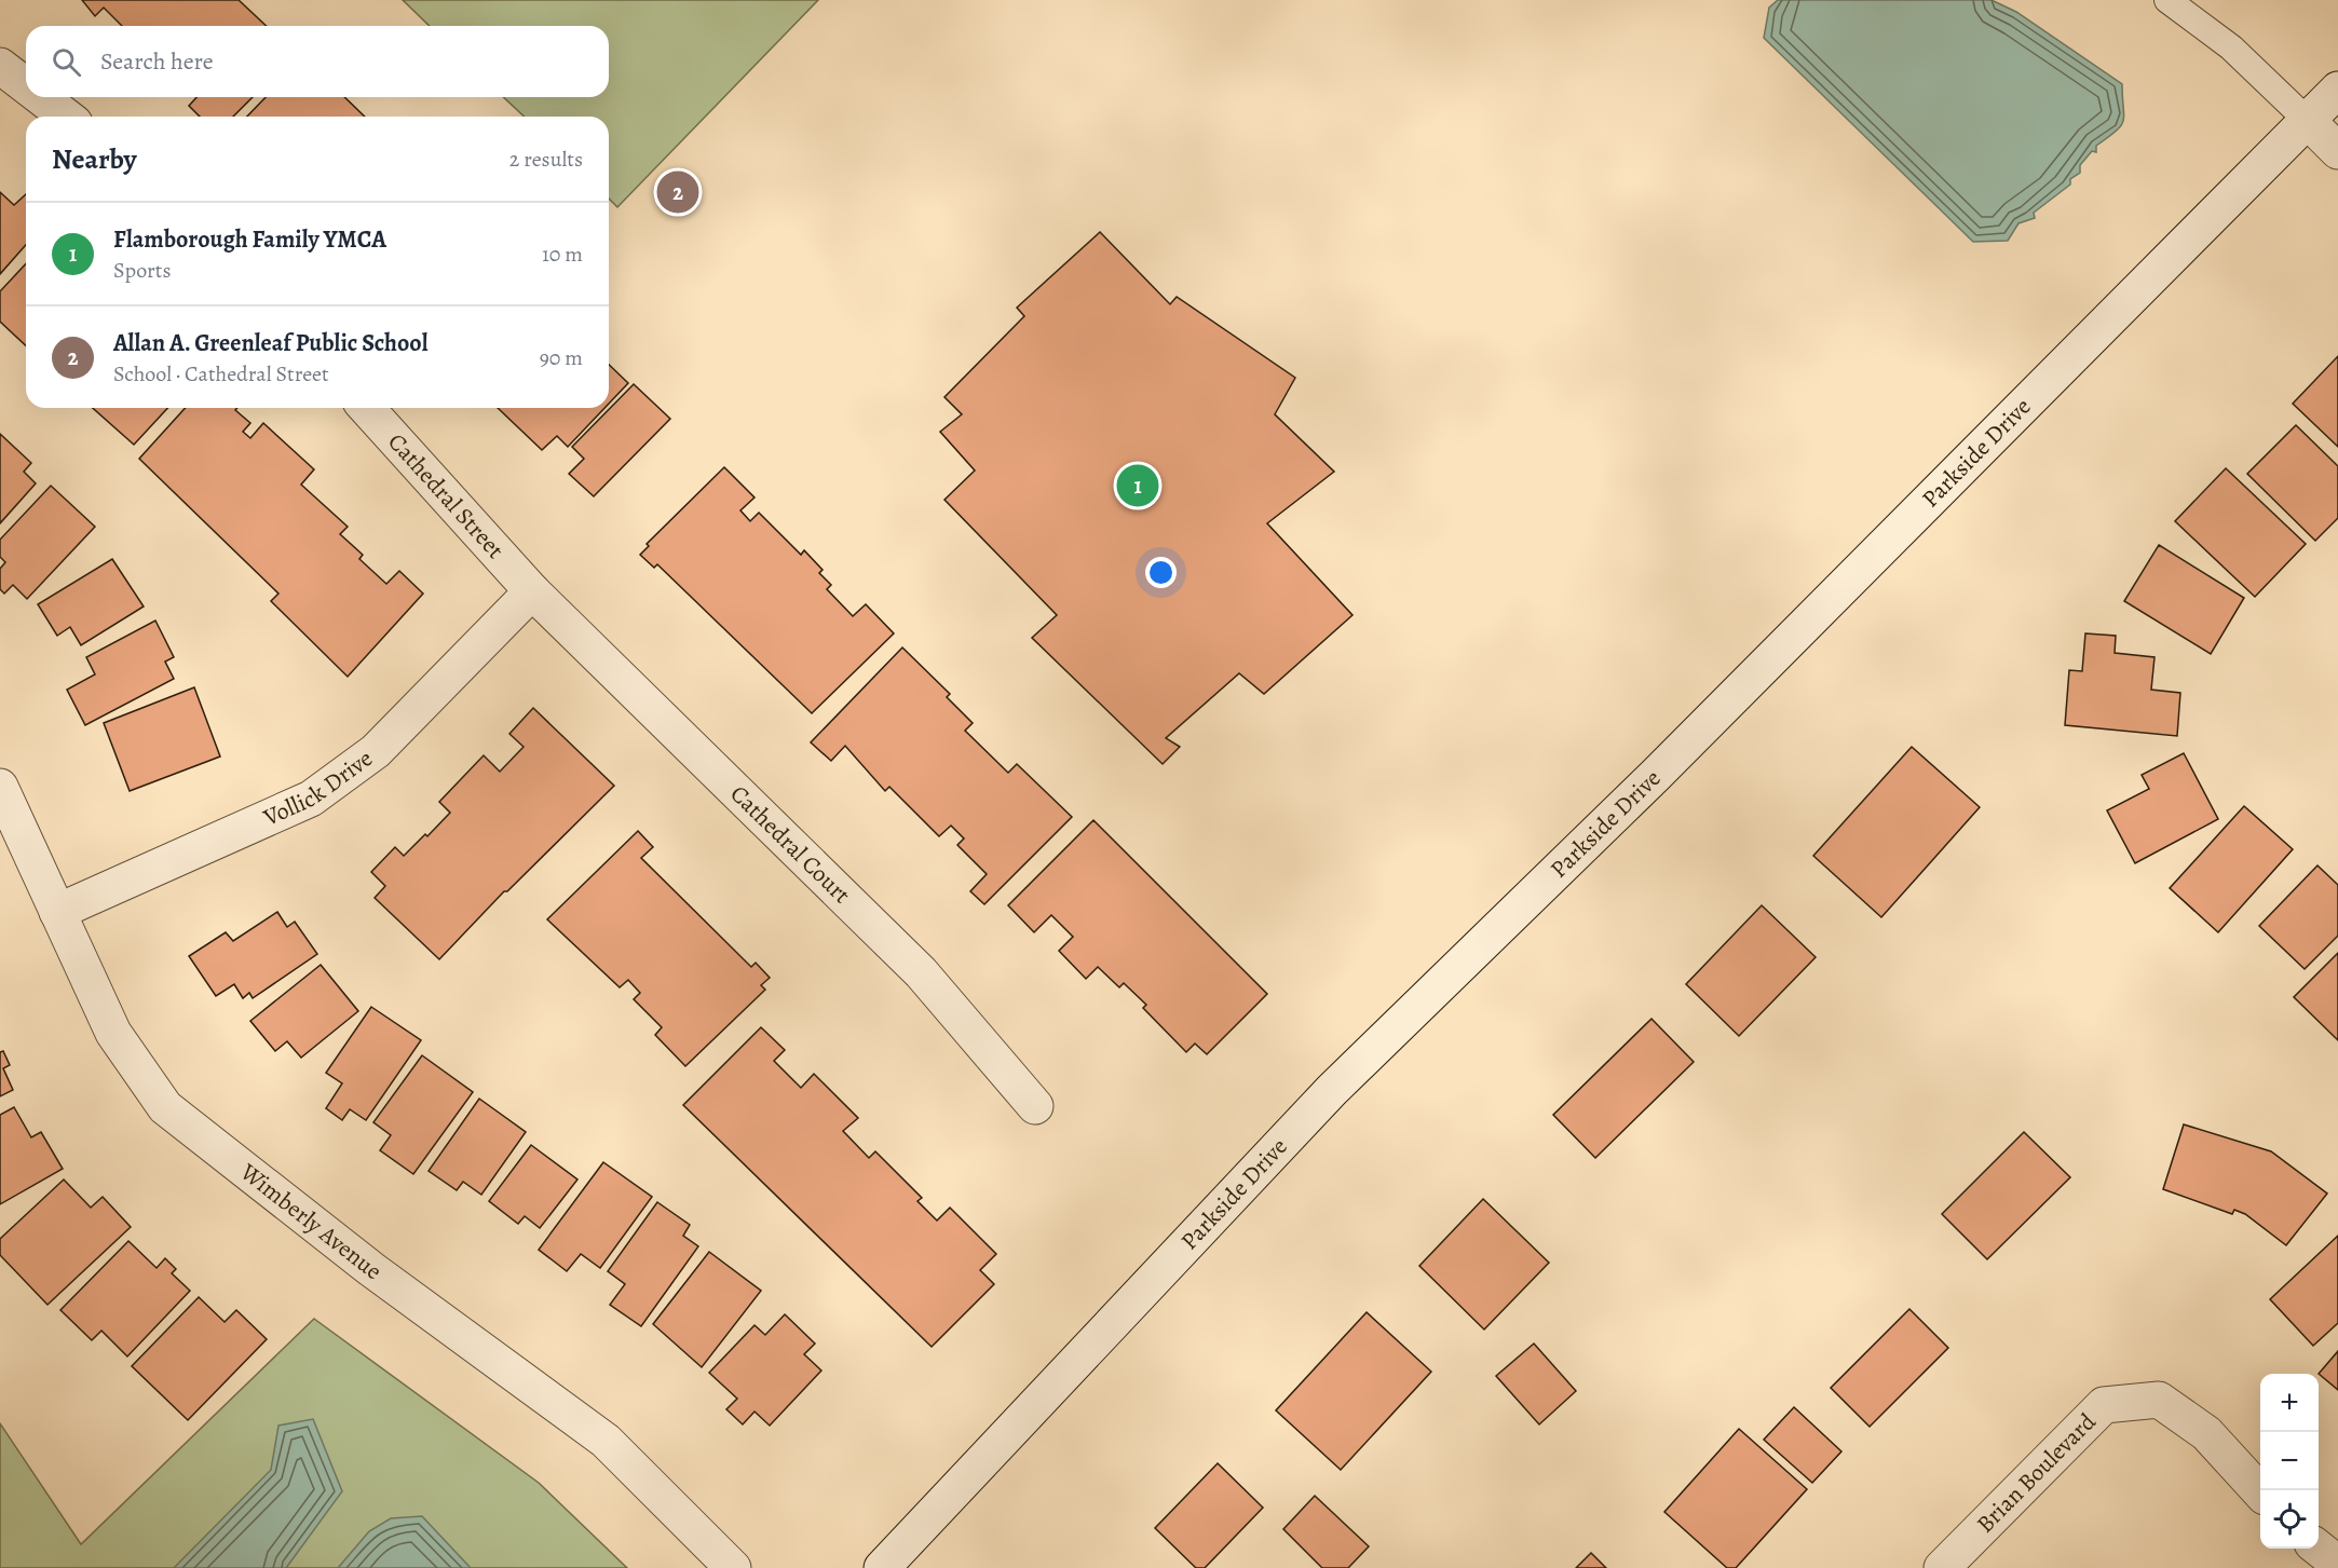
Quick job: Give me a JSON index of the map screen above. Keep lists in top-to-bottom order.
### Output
{
  "streets": {
    "street": [
      "Parkside Drive",
      "Cathedral Street",
      "Vollick Drive",
      "Cathedral Court",
      "Wimberly Avenue",
      "Brian Boulevard"
    ]
  },
  "crossings": [
    ["Cathedral Street", "Vollick Drive"],
    ["Cathedral Street", "Cathedral Court"],
    ["Vollick Drive", "Cathedral Court"],
    ["Vollick Drive", "Wimberly Avenue"]
  ],
  "page": {
    "search": "Search here",
    "heading": ["Nearby", "2 results"],
    "pins": ["2", "1"],
    "list": [
      {
        "mark": "1",
        "name": "Flamborough Family YMCA",
        "note": "Sports",
        "value": "10 m"
      },
      {
        "mark": "2",
        "name": "Allan A. Greenleaf Public School",
        "note": "School · Cathedral Street",
        "value": "90 m"
      }
    ],
    "map_buttons": ["+", "−"]
  }
}
